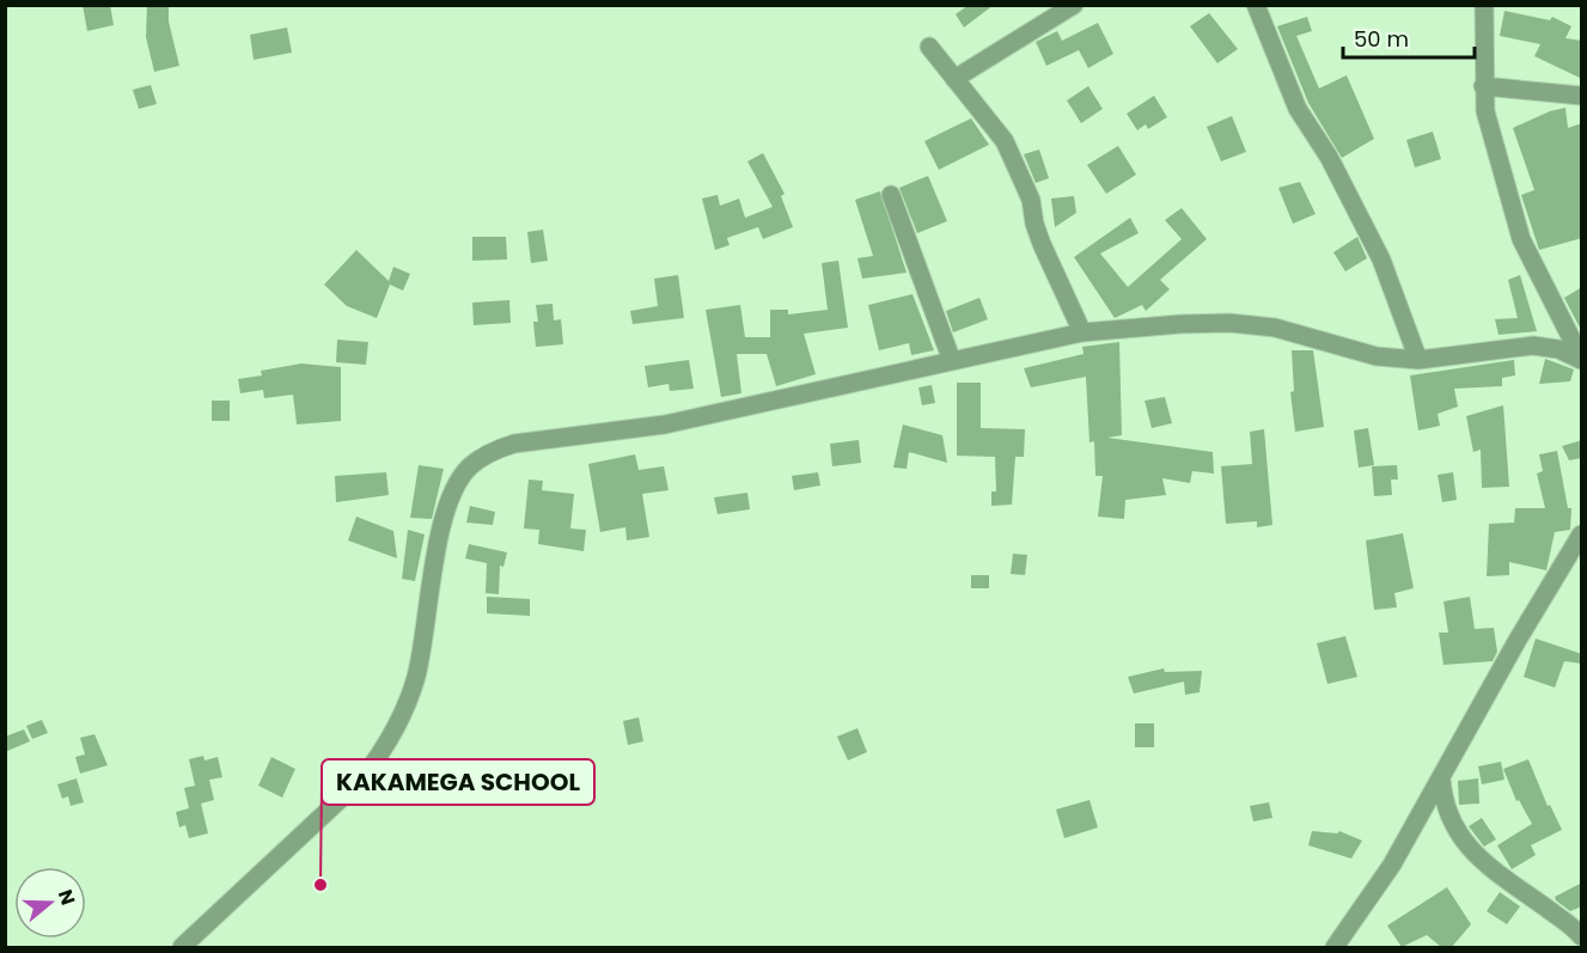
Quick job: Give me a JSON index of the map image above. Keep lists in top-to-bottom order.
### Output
{
  "places": ["KAKAMEGA SCHOOL"],
  "scale_bar": "50 m",
  "north": "right"
}
